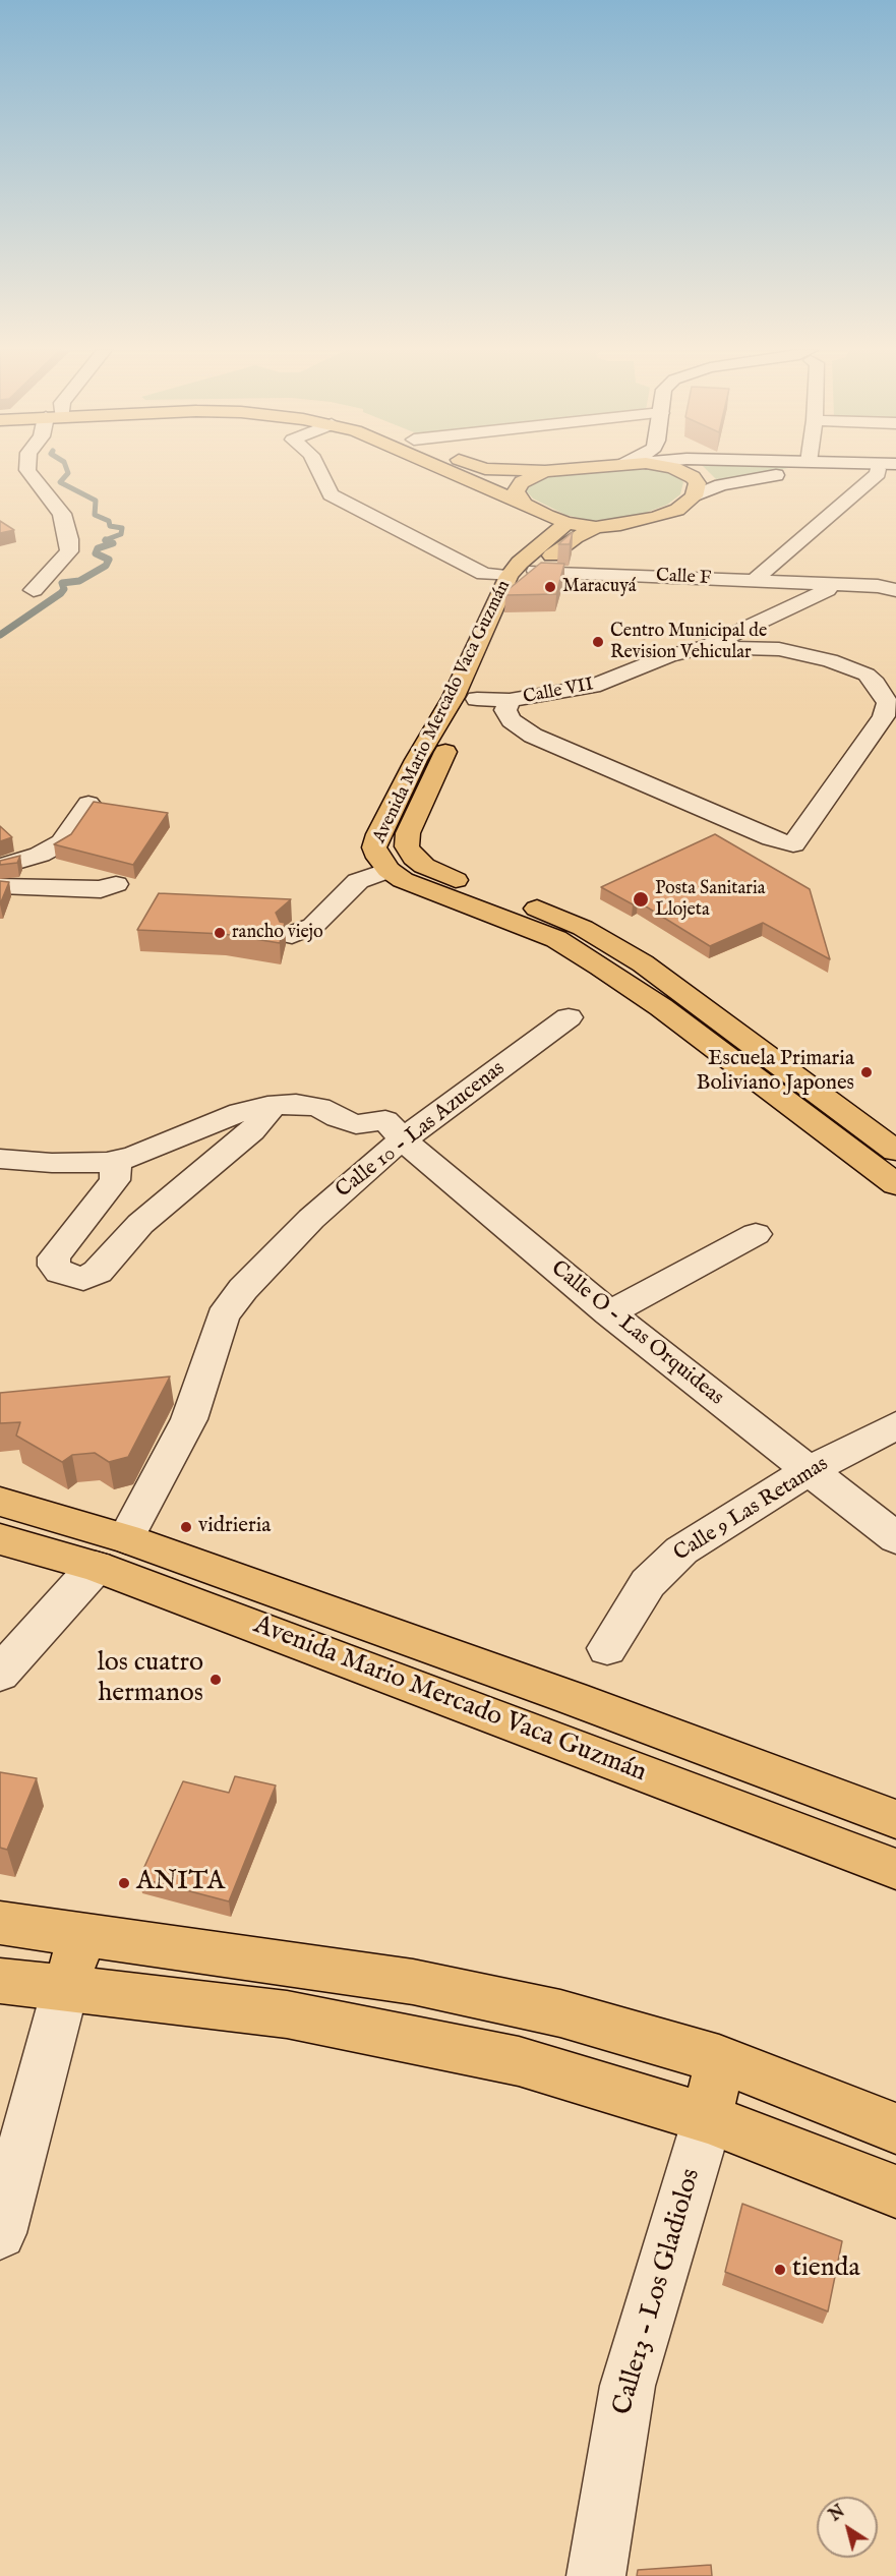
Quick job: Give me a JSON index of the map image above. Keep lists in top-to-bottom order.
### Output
{
  "streets": {
    "main road": ["Avenida Mario Mercado Vaca Guzmán"],
    "street": [
      "Calle F",
      "Calle VII",
      "Calle 10 - Las Azucenas",
      "Calle O - Las Orquideas",
      "Calle 9 Las Retamas",
      "Calle13 - Los Gladiolos"
    ]
  },
  "crossings": [
    ["Calle F", "Avenida Mario Mercado Vaca Guzmán"],
    ["Calle VII", "Avenida Mario Mercado Vaca Guzmán"],
    ["Avenida Mario Mercado Vaca Guzmán", "Calle 10 - Las Azucenas"],
    ["Calle 10 - Las Azucenas", "Calle O - Las Orquideas"],
    ["Calle O - Las Orquideas", "Calle 9 Las Retamas"]
  ],
  "places": [
    "Maracuyá",
    "Centro Municipal de Revision Vehicular",
    "Posta Sanitaria Llojeta",
    "rancho viejo",
    "Escuela Primaria Boliviano Japones",
    "vidrieria",
    "los cuatro hermanos",
    "ANITA",
    "tienda"
  ],
  "north": "top left"
}
